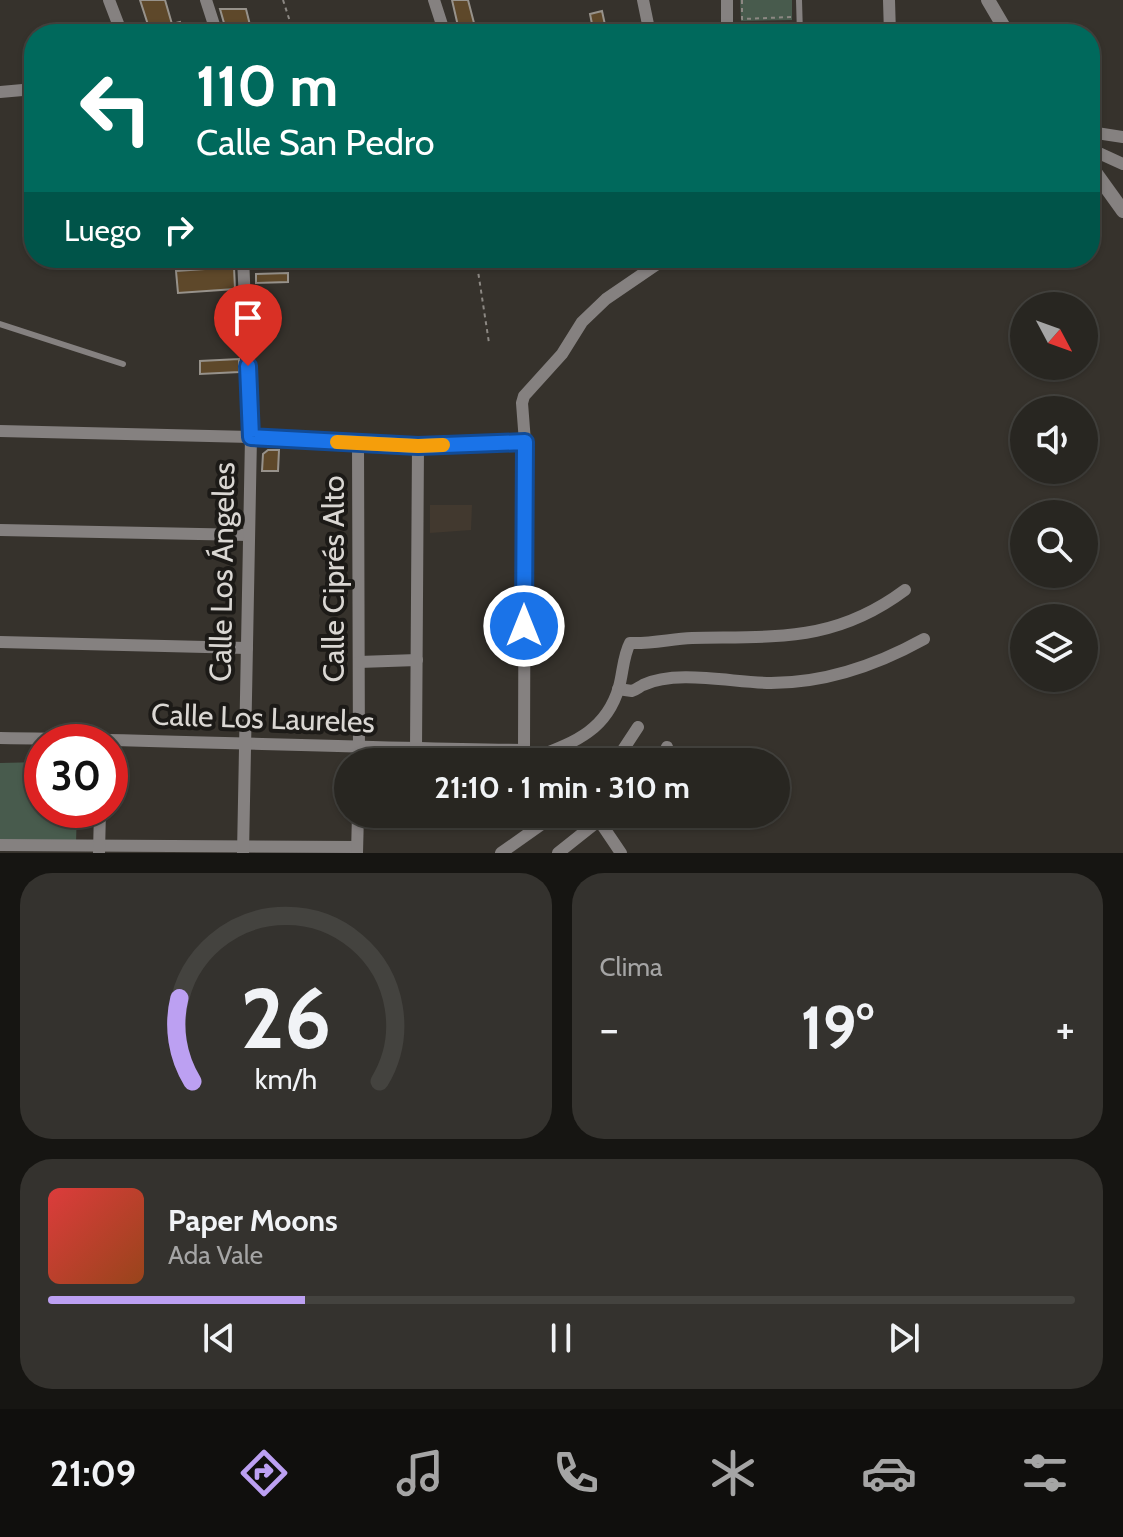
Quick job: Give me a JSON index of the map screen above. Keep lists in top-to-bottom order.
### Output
{
  "streets": {
    "street": ["Calle Los Ángeles", "Calle Ciprés Alto", "Calle Los Laureles"]
  },
  "crossings": [
    ["Calle Los Ángeles", "Calle Los Laureles"],
    ["Calle Ciprés Alto", "Calle Los Laureles"]
  ],
  "north": "bottom right",
  "page": {
    "turn": ["110 m", "Calle San Pedro"],
    "then": "Luego",
    "limit": "30",
    "trip": "21:10 · 1 min · 310 m",
    "tile": "Clima",
    "heat": ["−", "19°", "+"],
    "song": ["Paper Moons", "Ada Vale"],
    "tabs": "21:09",
    "gauge": ["26", "km/h"]
  }
}
